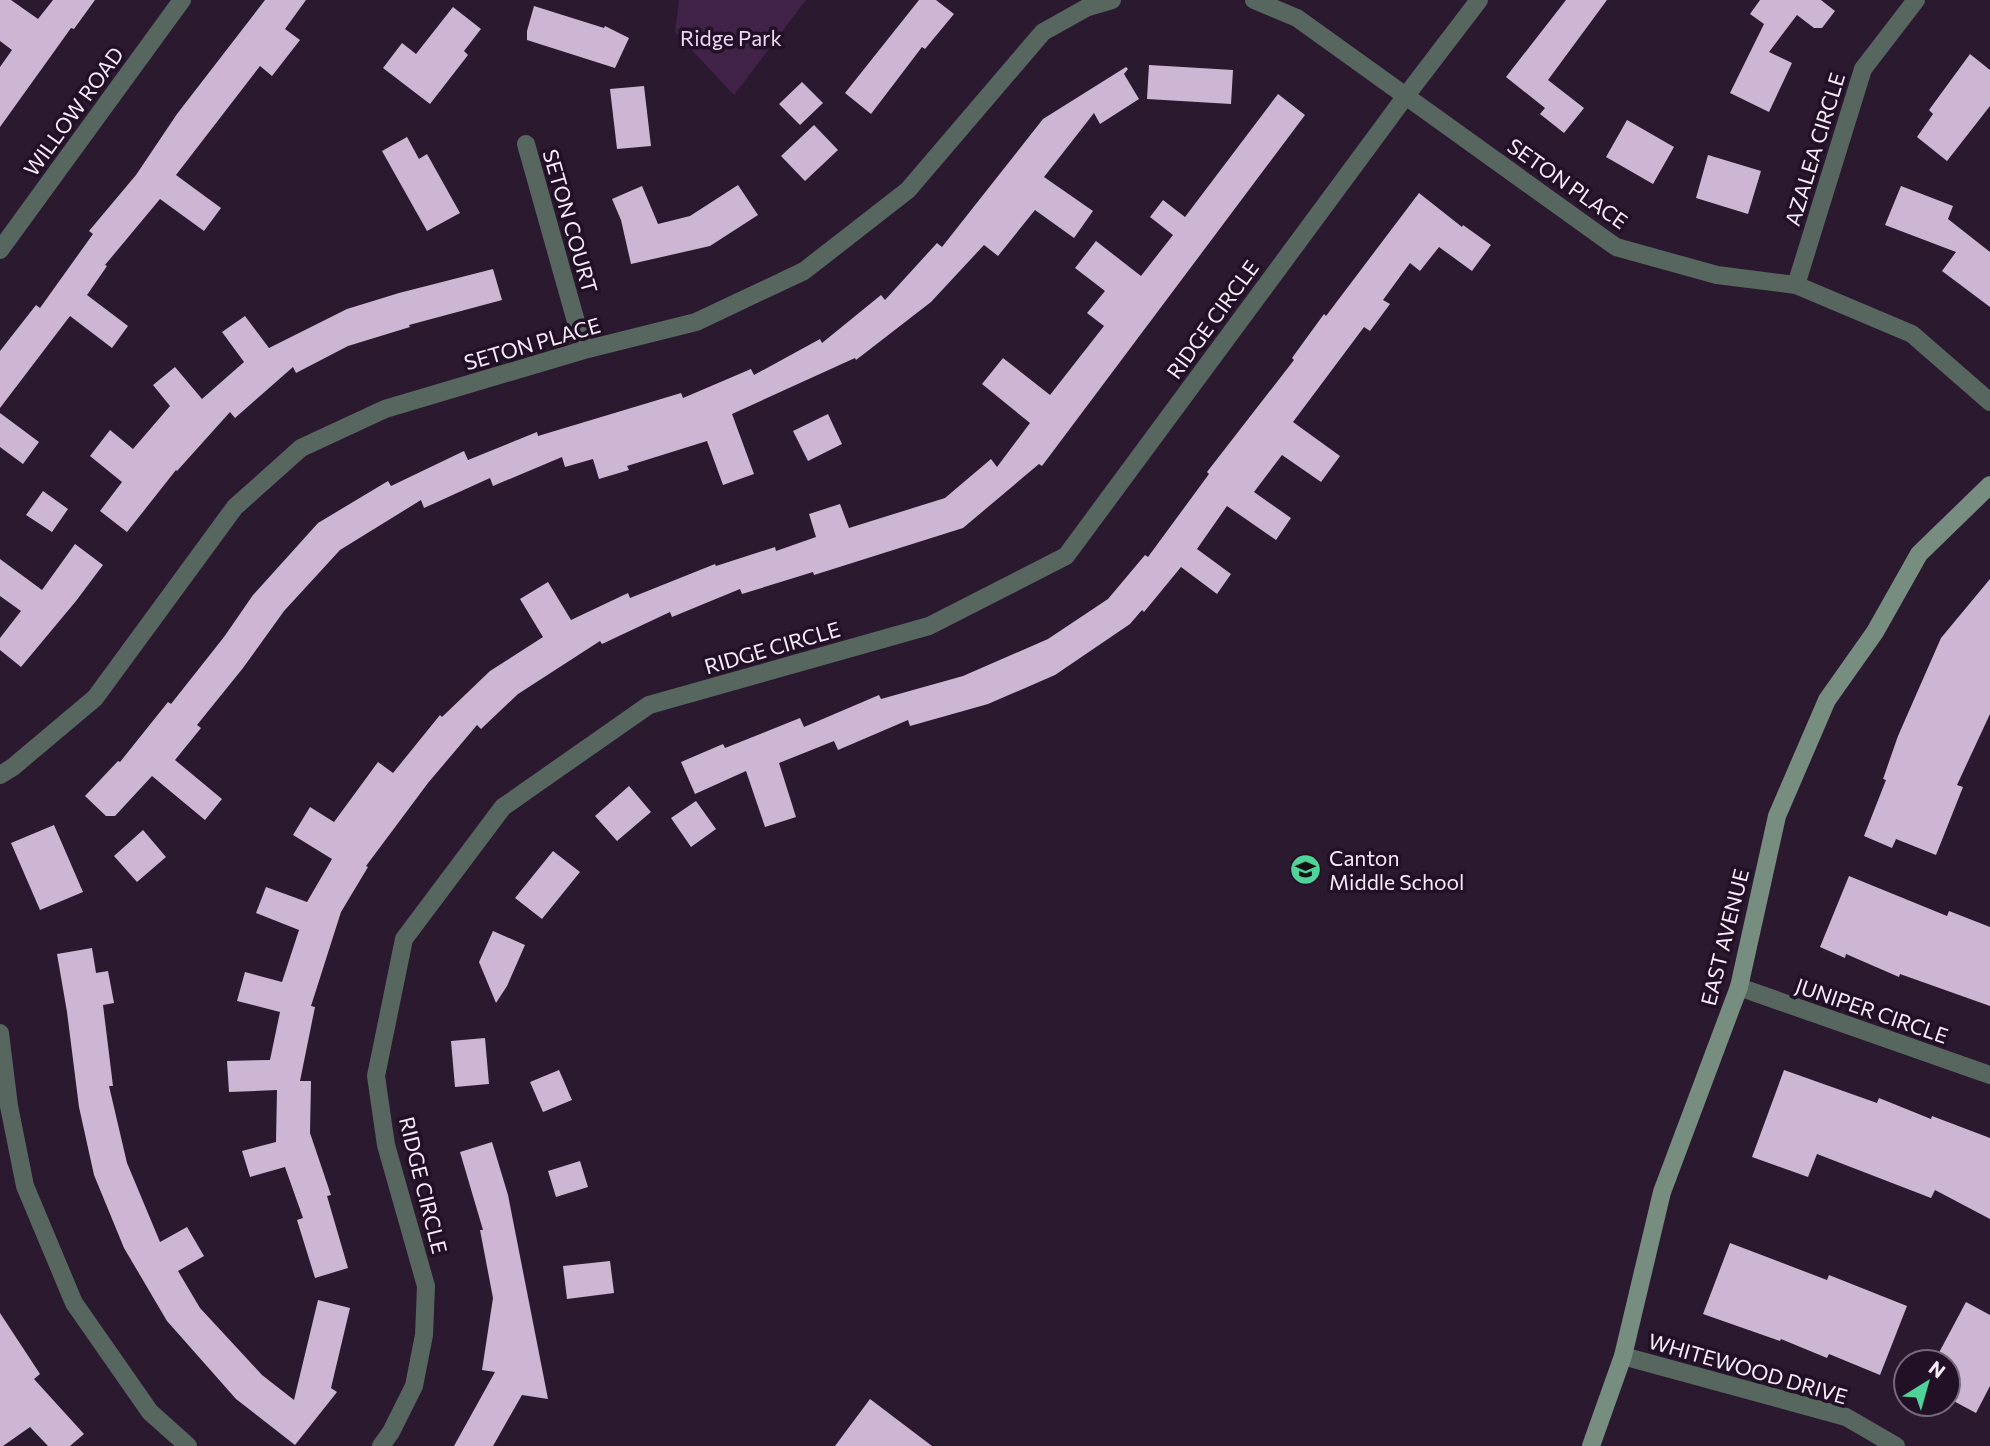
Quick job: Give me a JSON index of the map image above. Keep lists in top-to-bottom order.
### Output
{
  "streets": {
    "street": [
      "WILLOW ROAD",
      "AZALEA CIRCLE",
      "SETON PLACE",
      "SETON COURT",
      "RIDGE CIRCLE",
      "EAST AVENUE",
      "JUNIPER CIRCLE",
      "WHITEWOOD DRIVE"
    ]
  },
  "crossings": [
    ["AZALEA CIRCLE", "SETON PLACE"],
    ["SETON PLACE", "SETON COURT"],
    ["SETON PLACE", "RIDGE CIRCLE"],
    ["EAST AVENUE", "JUNIPER CIRCLE"],
    ["EAST AVENUE", "WHITEWOOD DRIVE"]
  ],
  "parks": ["Ridge Park"],
  "places": {
    "school or university": ["Canton Middle School"]
  },
  "north": "top right"
}
